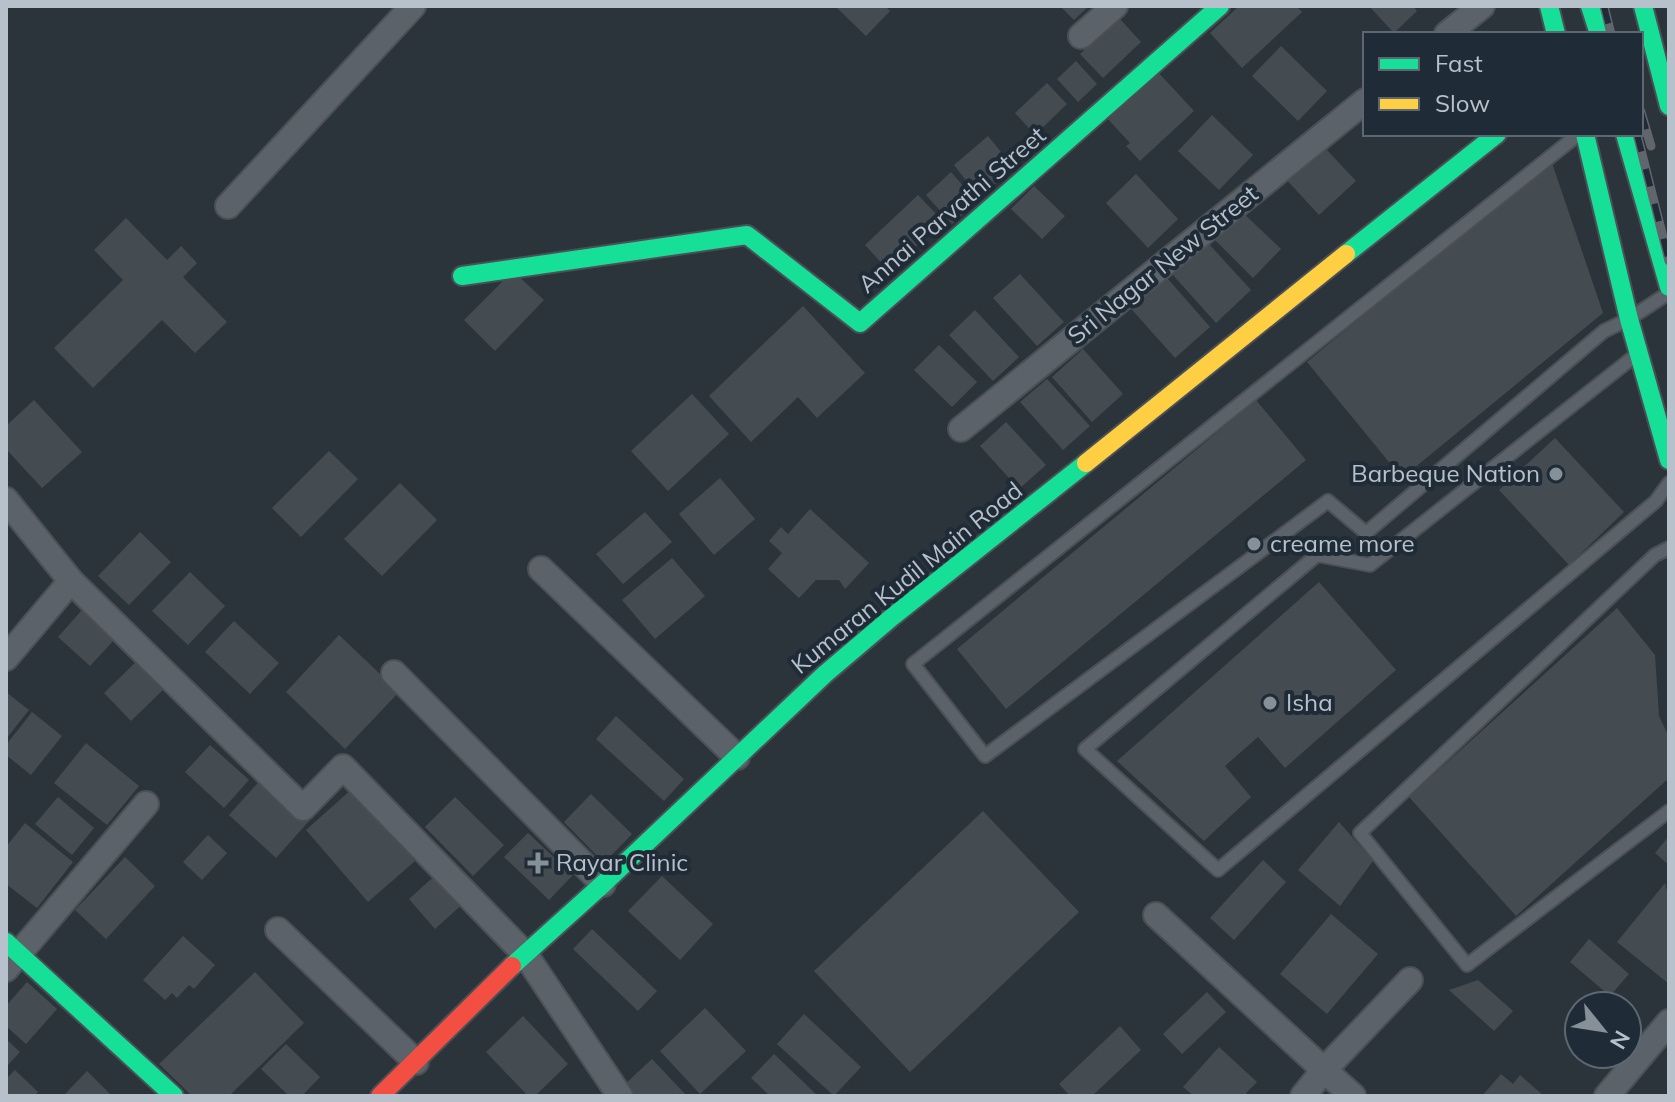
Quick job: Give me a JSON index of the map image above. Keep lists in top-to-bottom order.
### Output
{
  "streets": {
    "street": ["Annai Parvathi Street", "Sri Nagar New Street", "Kumaran Kudil Main Road"]
  },
  "places": {
    "other": ["Barbeque Nation", "creame more", "Isha"],
    "health": ["Rayar Clinic"]
  },
  "legend": ["Fast", "Slow"],
  "north": "bottom right"
}
